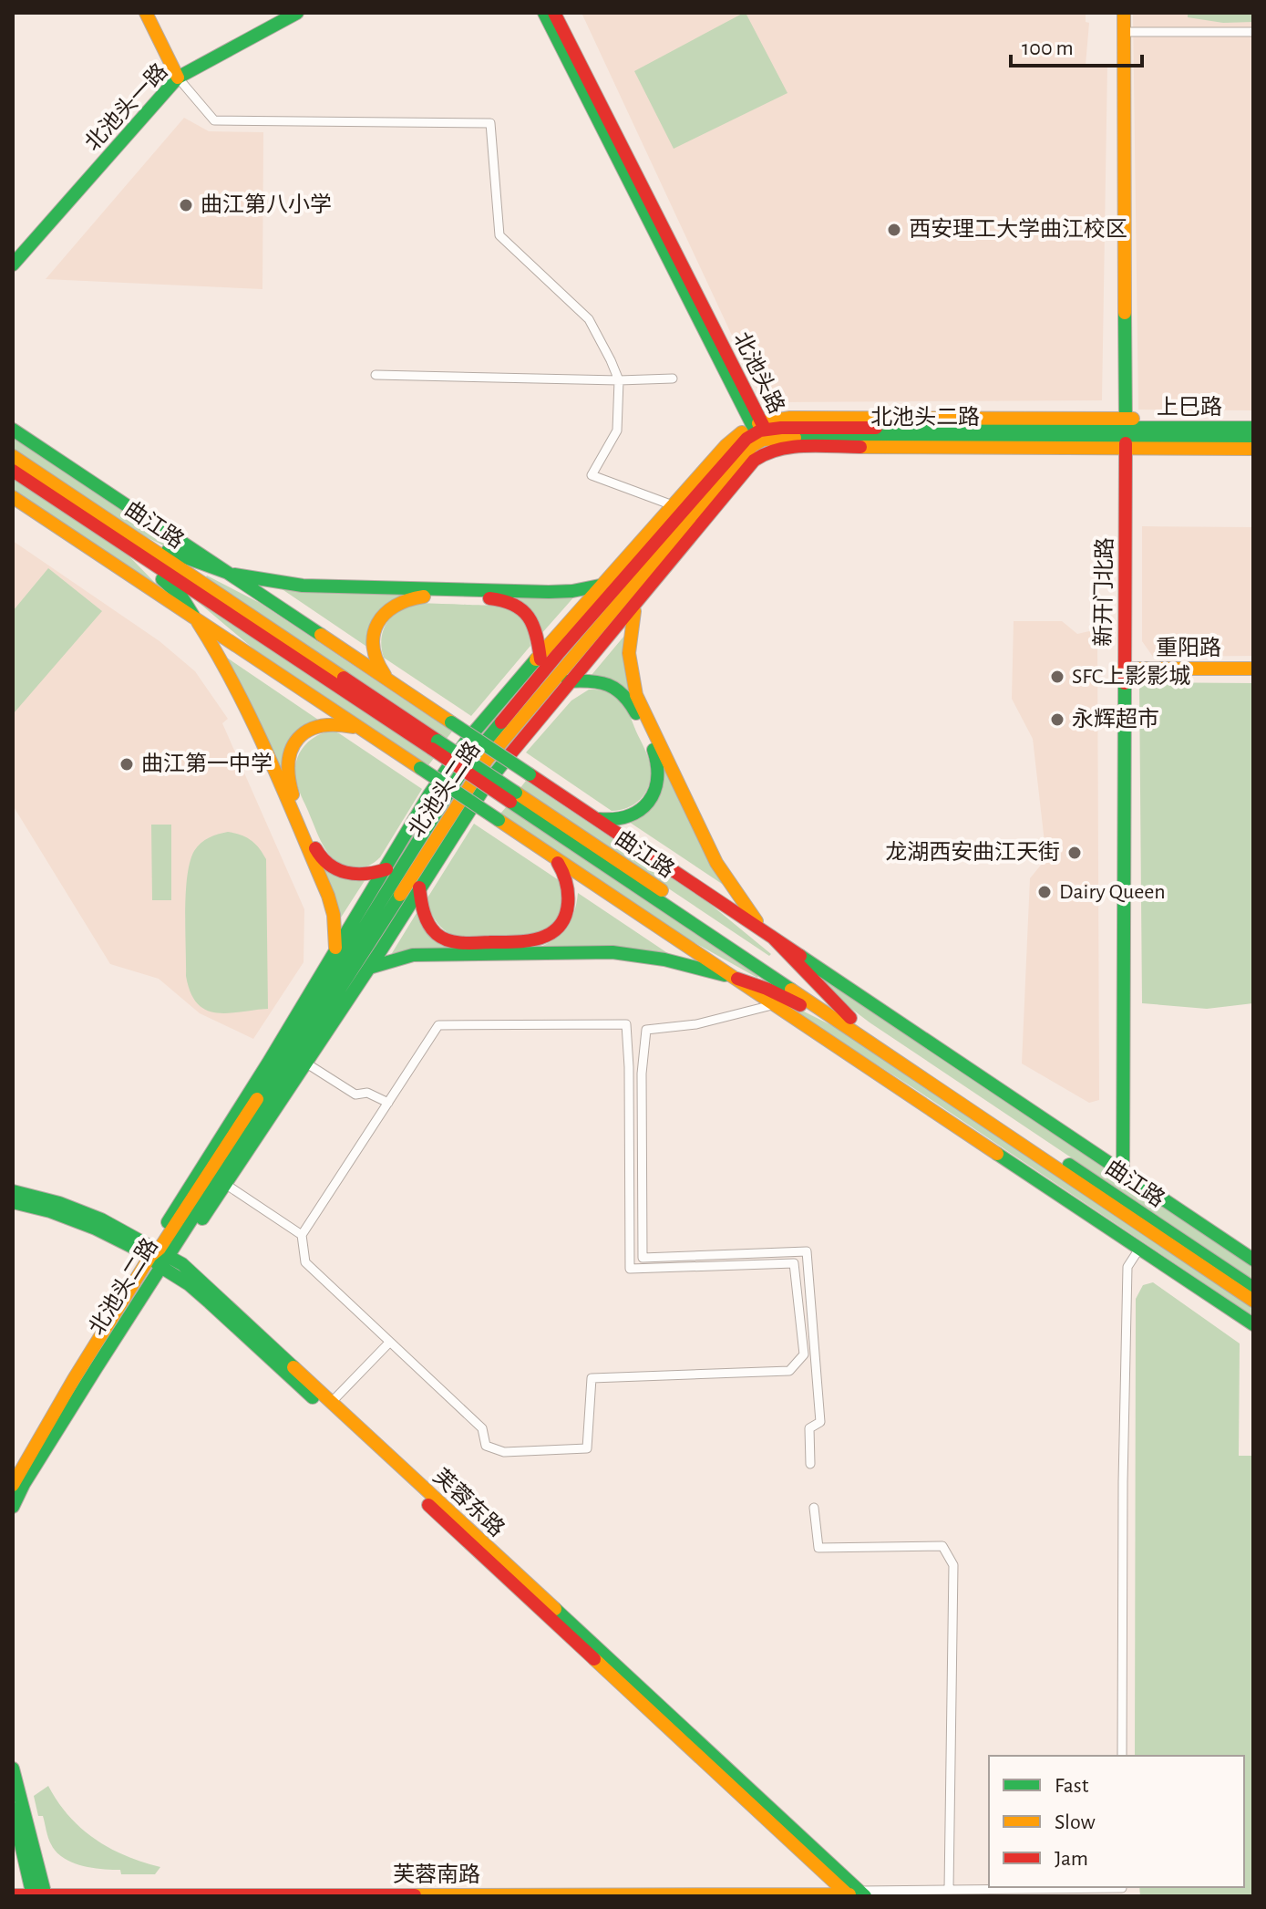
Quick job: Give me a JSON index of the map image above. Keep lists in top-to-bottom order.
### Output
{
  "streets": {
    "main road": [
      "北池头一路",
      "北池头路",
      "上巳路",
      "北池头二路",
      "曲江路",
      "新开门北路",
      "重阳路",
      "芙蓉东路",
      "芙蓉南路"
    ]
  },
  "crossings": [
    ["北池头路", "北池头二路"],
    ["上巳路", "北池头二路"],
    ["上巳路", "新开门北路"],
    ["北池头二路", "新开门北路"],
    ["北池头二路", "芙蓉东路"],
    ["曲江路", "新开门北路"],
    ["新开门北路", "重阳路"],
    ["芙蓉东路", "芙蓉南路"]
  ],
  "places": [
    "曲江第八小学",
    "西安理工大学曲江校区",
    "SFC上影影城",
    "永辉超市",
    "曲江第一中学",
    "龙湖西安曲江天街",
    "Dairy Queen"
  ],
  "legend": ["Fast", "Slow", "Jam"],
  "scale_bar": "100 m"
}
